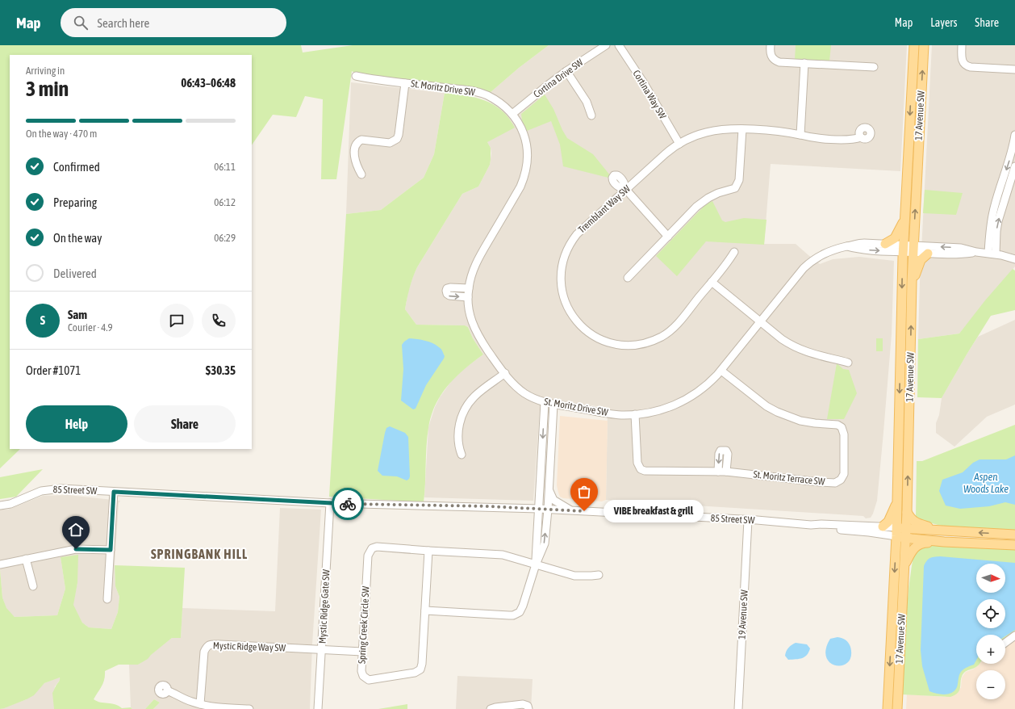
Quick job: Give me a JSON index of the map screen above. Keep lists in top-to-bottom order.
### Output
{
  "streets": {
    "main road": ["17 Avenue SW", "85 Street SW"],
    "street": [
      "Cortina Drive SW",
      "St. Moritz Drive SW",
      "Cortina Way SW",
      "Tremblant Way SW",
      "St. Moritz Terrace SW",
      "Mystic Ridge Gate SW",
      "19 Avenue SW",
      "Spring Creek Circle SW",
      "Mystic Ridge Way SW"
    ]
  },
  "crossings": [
    ["Cortina Drive SW", "St. Moritz Drive SW"],
    ["St. Moritz Drive SW", "17 Avenue SW"],
    ["St. Moritz Drive SW", "St. Moritz Terrace SW"],
    ["Cortina Way SW", "Tremblant Way SW"],
    ["17 Avenue SW", "85 Street SW"],
    ["85 Street SW", "Mystic Ridge Gate SW"],
    ["85 Street SW", "19 Avenue SW"],
    ["Mystic Ridge Gate SW", "Mystic Ridge Way SW"]
  ],
  "districts": ["SPRINGBANK HILL"],
  "water": ["Aspen Woods Lake"],
  "places": ["VIBE breakfast & grill"],
  "north": "right",
  "page": {
    "header": "Map",
    "search": "Search here",
    "nav": ["Map", "Layers", "Share"],
    "heading": ["3 min", "Arriving in", "06:43–06:48"],
    "panel": [
      "Sam",
      "Courier · 4.9",
      "Order #1071",
      "$30.35"
    ],
    "bar": "On the way · 470 m",
    "list": [
      ["Confirmed", "06:11"],
      ["Preparing", "06:12"],
      ["On the way", "06:29"],
      "Delivered"
    ],
    "round": "S",
    "buttons": ["Help", "Share"],
    "bubble": "VIBE breakfast & grill",
    "map_buttons": ["+", "−"]
  }
}
